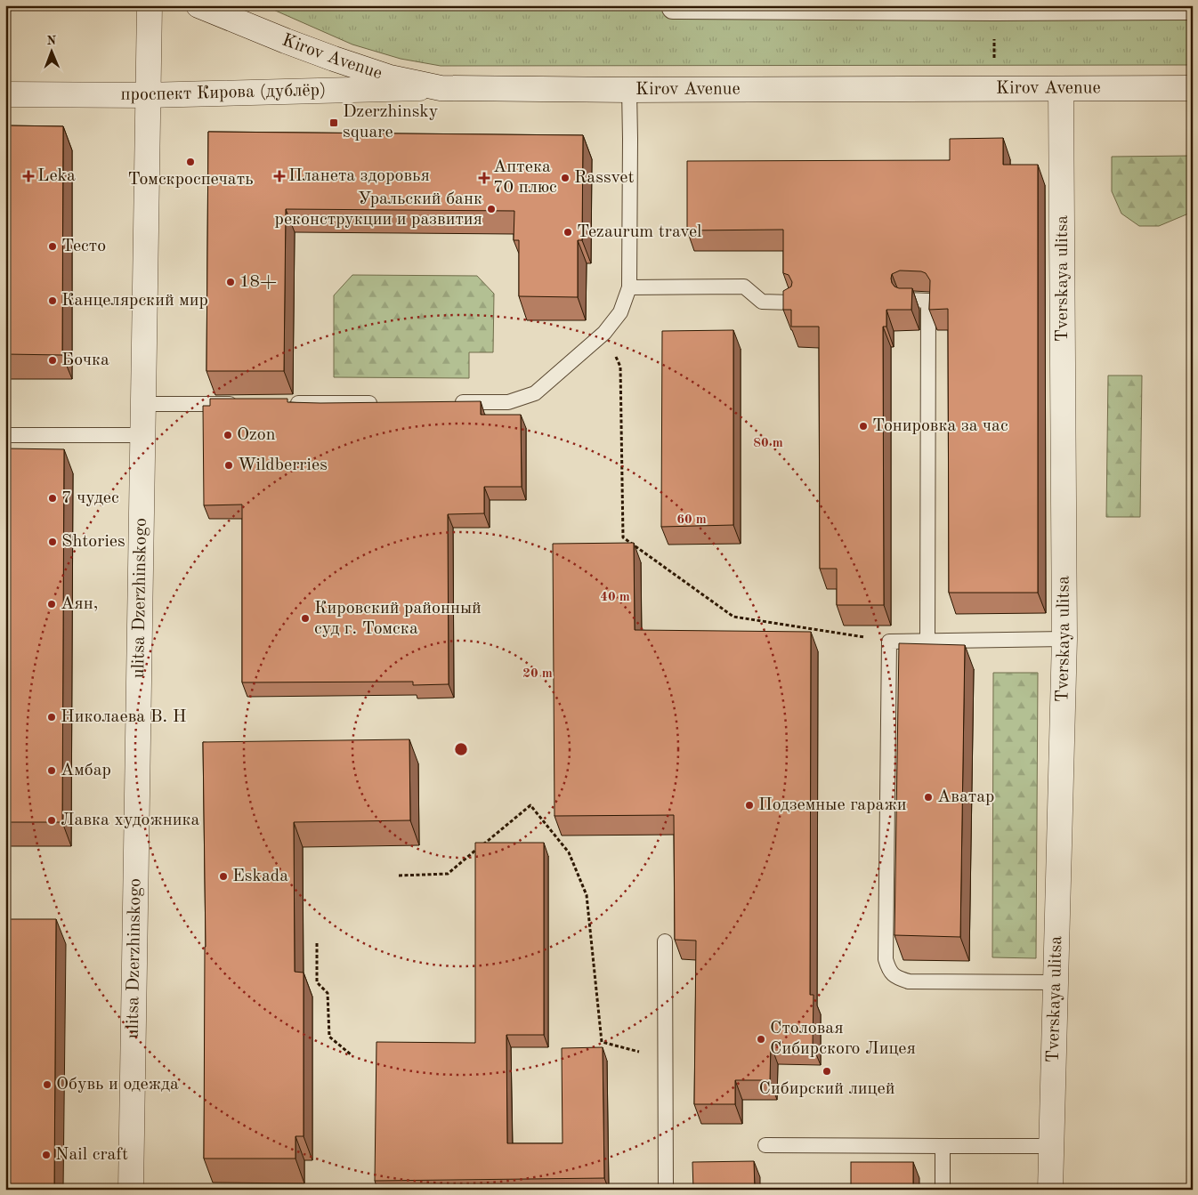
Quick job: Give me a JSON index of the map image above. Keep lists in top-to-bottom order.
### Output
{
  "streets": {
    "street": [
      "Kirov Avenue",
      "проспект Кирова (дублёр)",
      "Tverskaya ulitsa",
      "ulitsa Dzerzhinskogo"
    ]
  },
  "crossings": [
    ["Kirov Avenue", "проспект Кирова (дублёр)"],
    ["Kirov Avenue", "Tverskaya ulitsa"],
    ["проспект Кирова (дублёр)", "ulitsa Dzerzhinskogo"]
  ],
  "places": {
    "transit": ["Dzerzhinsky square"],
    "other": [
      "Томскроспечать",
      "Rassvet",
      "Уральский банк реконструкции и развития",
      "Tezaurum travel",
      "Тесто",
      "18+",
      "Канцелярский мир",
      "Бочка",
      "Тонировка за час",
      "Ozon",
      "Wildberries",
      "7 чудес",
      "Shtories",
      "Аян,",
      "Кировский районный суд г. Томска",
      "Николаева В. Н",
      "Амбар",
      "Аватар",
      "Подземные гаражи",
      "Лавка художника",
      "Eskada",
      "Столовая Сибирского Лицея",
      "Сибирский лицей",
      "Обувь и одежда",
      "Nail craft"
    ],
    "health": ["Leka", "Планета здоровья", "Аптека 70 плюс"]
  },
  "north": "top",
  "rings": [
    "80 m",
    "60 m",
    "40 m",
    "20 m"
  ]
}
